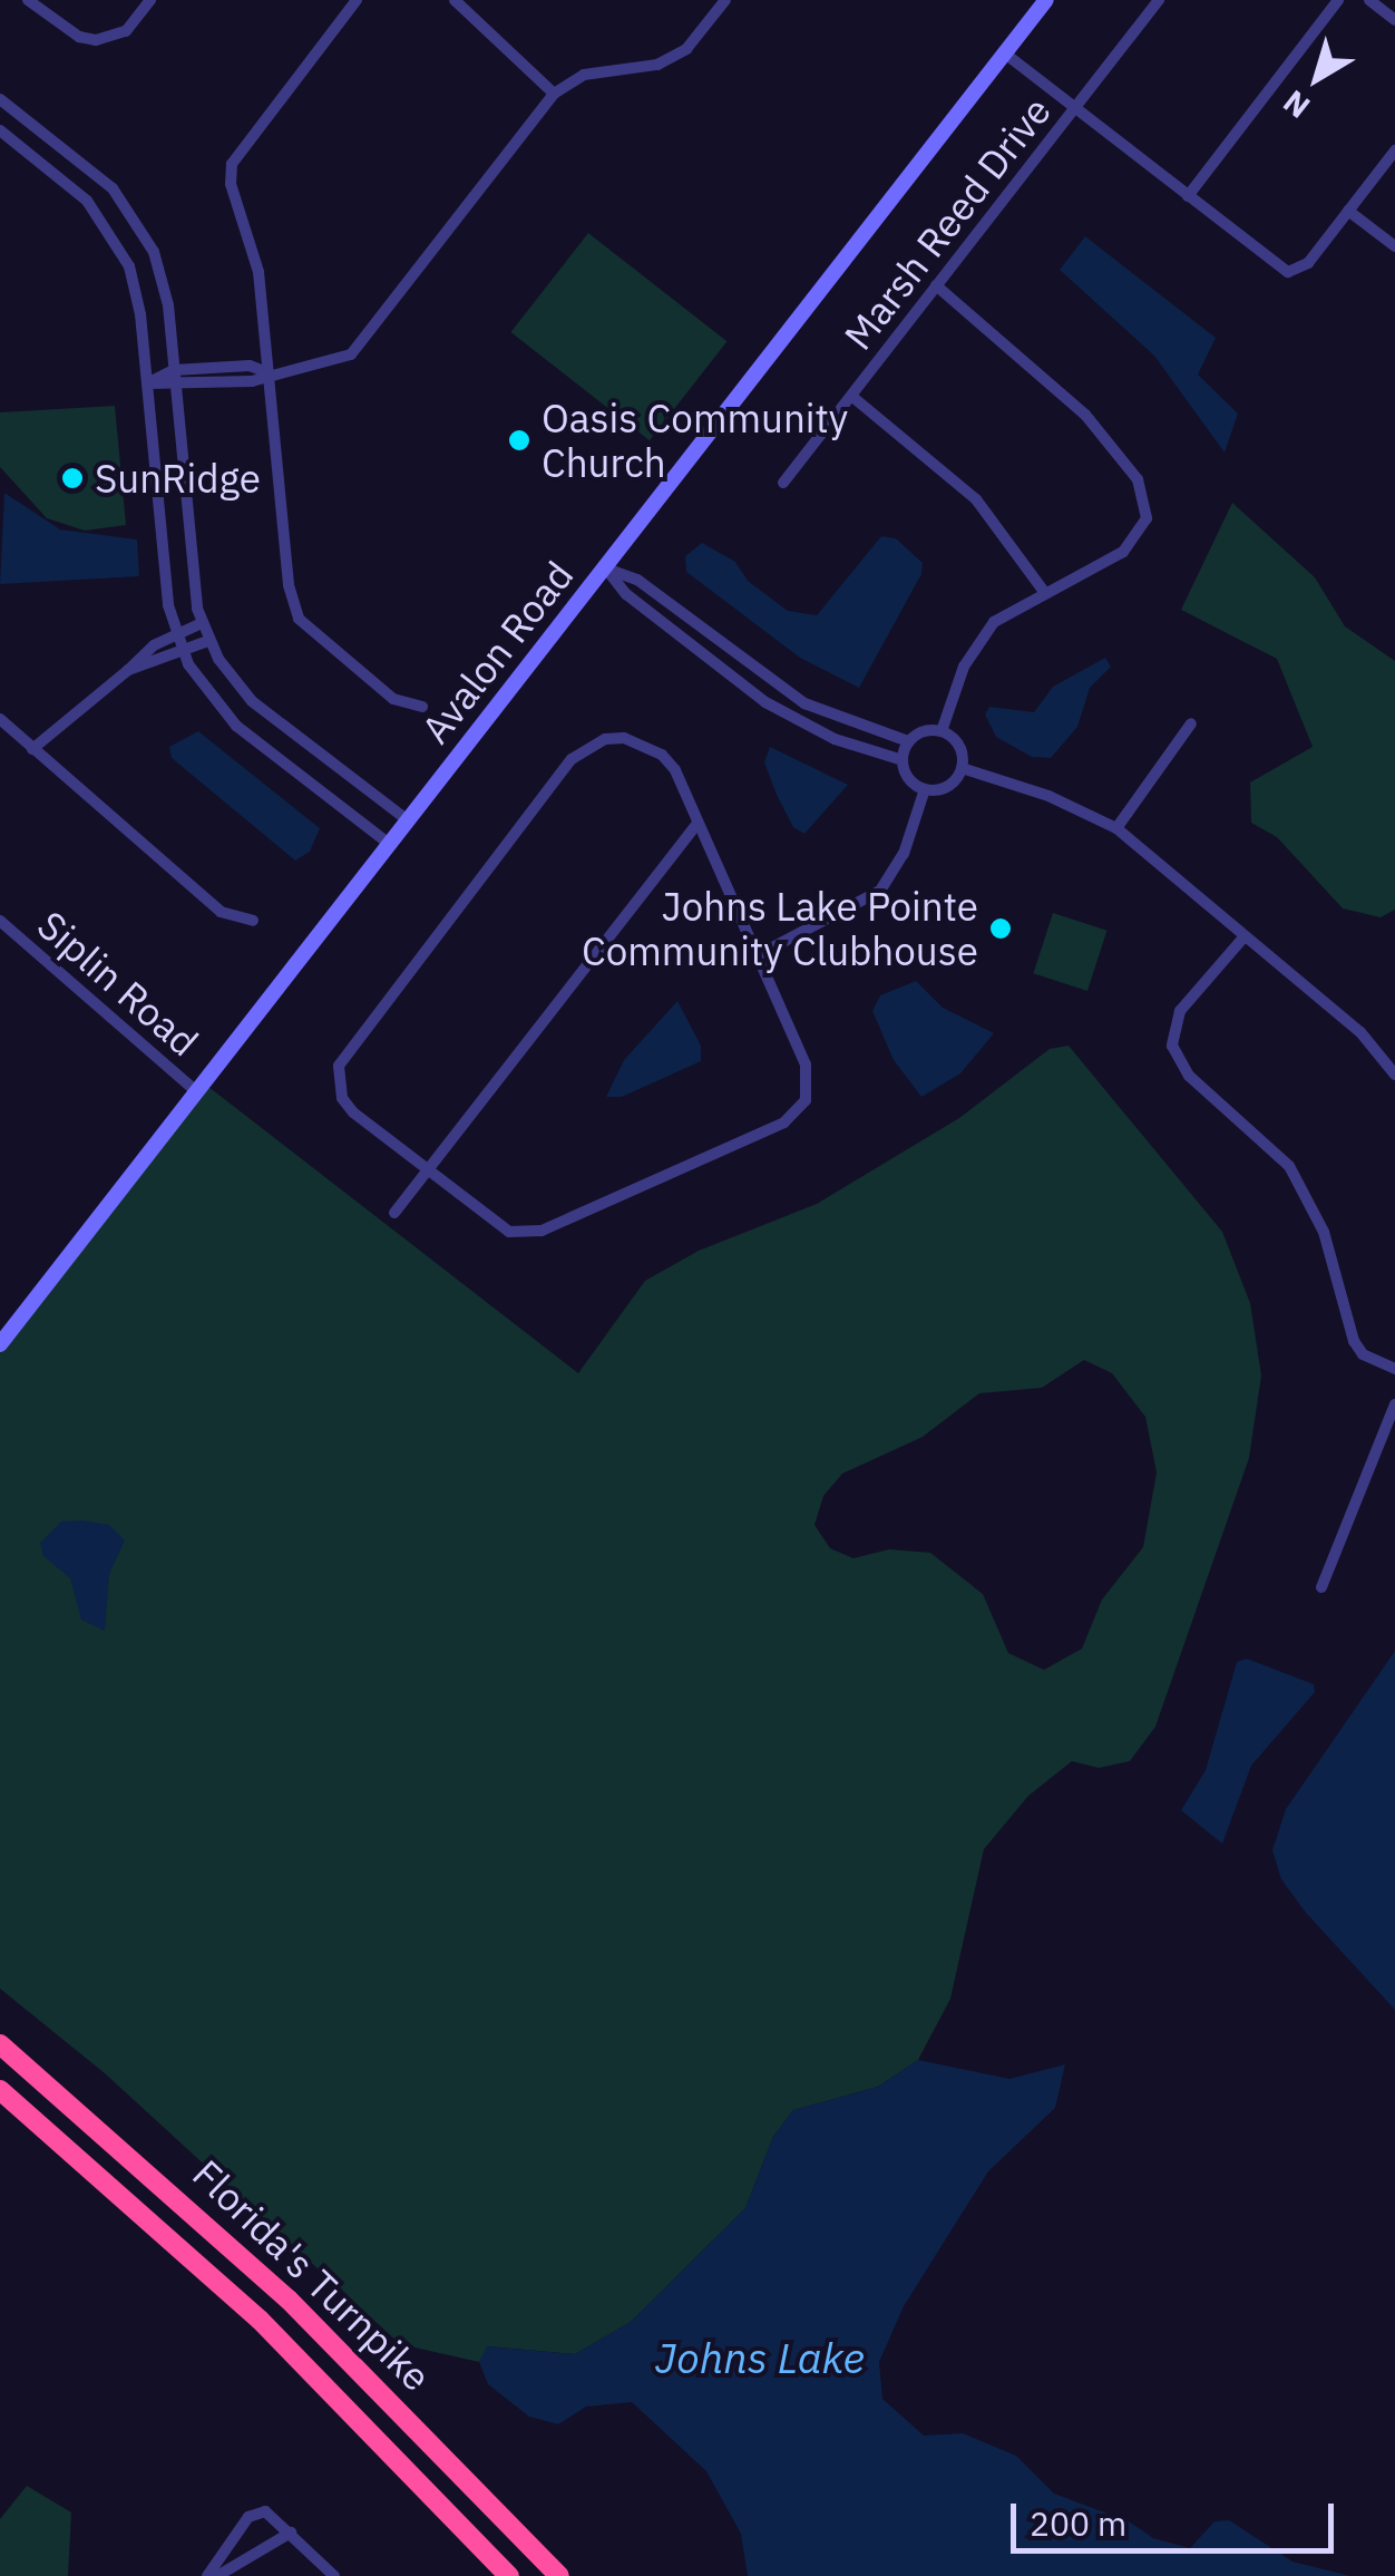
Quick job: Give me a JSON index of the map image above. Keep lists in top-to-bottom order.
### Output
{
  "streets": {
    "highway": ["Florida's Turnpike"],
    "main road": ["Avalon Road"],
    "street": ["Marsh Reed Drive", "Siplin Road"]
  },
  "crossings": [
    ["Avalon Road", "Siplin Road"]
  ],
  "water": ["Johns Lake"],
  "places": ["Oasis Community Church", "SunRidge", "Johns Lake Pointe Community Clubhouse"],
  "scale_bar": "200 m",
  "north": "bottom left"
}
